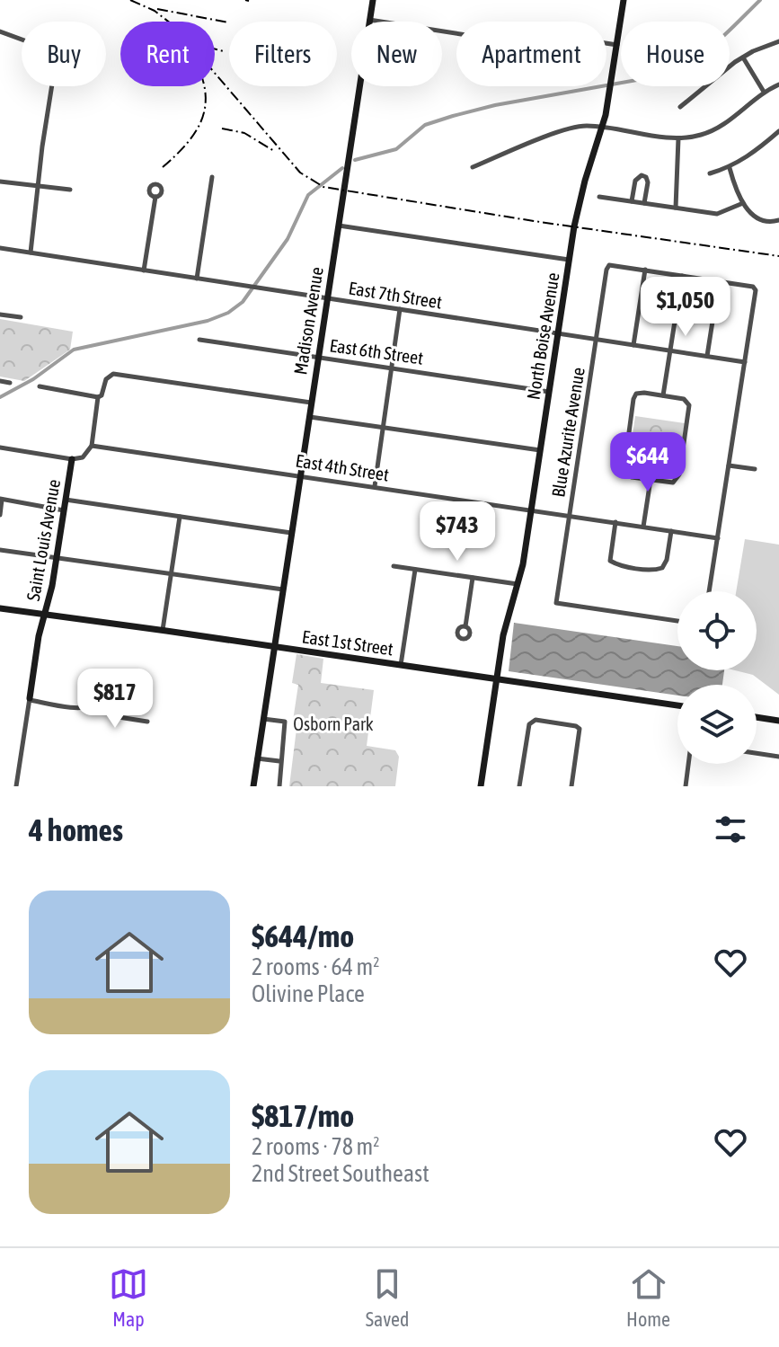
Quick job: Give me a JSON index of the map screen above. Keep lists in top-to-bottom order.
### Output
{
  "streets": {
    "main road": [
      "Madison Avenue",
      "North Boise Avenue",
      "Saint Louis Avenue",
      "East 1st Street"
    ],
    "street": [
      "East 7th Street",
      "East 6th Street",
      "Blue Azurite Avenue",
      "East 4th Street"
    ]
  },
  "crossings": [
    ["East 7th Street", "Madison Avenue"],
    ["East 7th Street", "North Boise Avenue"],
    ["East 7th Street", "Blue Azurite Avenue"],
    ["Madison Avenue", "East 6th Street"],
    ["Madison Avenue", "East 4th Street"],
    ["Madison Avenue", "East 1st Street"],
    ["North Boise Avenue", "East 6th Street"],
    ["North Boise Avenue", "East 4th Street"],
    ["North Boise Avenue", "East 1st Street"],
    ["Blue Azurite Avenue", "East 4th Street"],
    ["East 4th Street", "Saint Louis Avenue"],
    ["Saint Louis Avenue", "East 1st Street"]
  ],
  "parks": ["Osborn Park"],
  "page": {
    "chip": [
      "Buy",
      "Rent",
      "Filters",
      "New",
      "Apartment",
      "House"
    ],
    "price": [
      "$1,050",
      "$644",
      "$743",
      "$817"
    ],
    "heading": "4 homes",
    "list": [
      {
        "name": "$644/mo",
        "note": "2 rooms · 64 m² · Olivine Place"
      },
      {
        "name": "$817/mo",
        "note": "2 rooms · 78 m² · 2nd Street Southeast"
      }
    ],
    "tabs": ["Map", "Saved", "Home"]
  }
}
